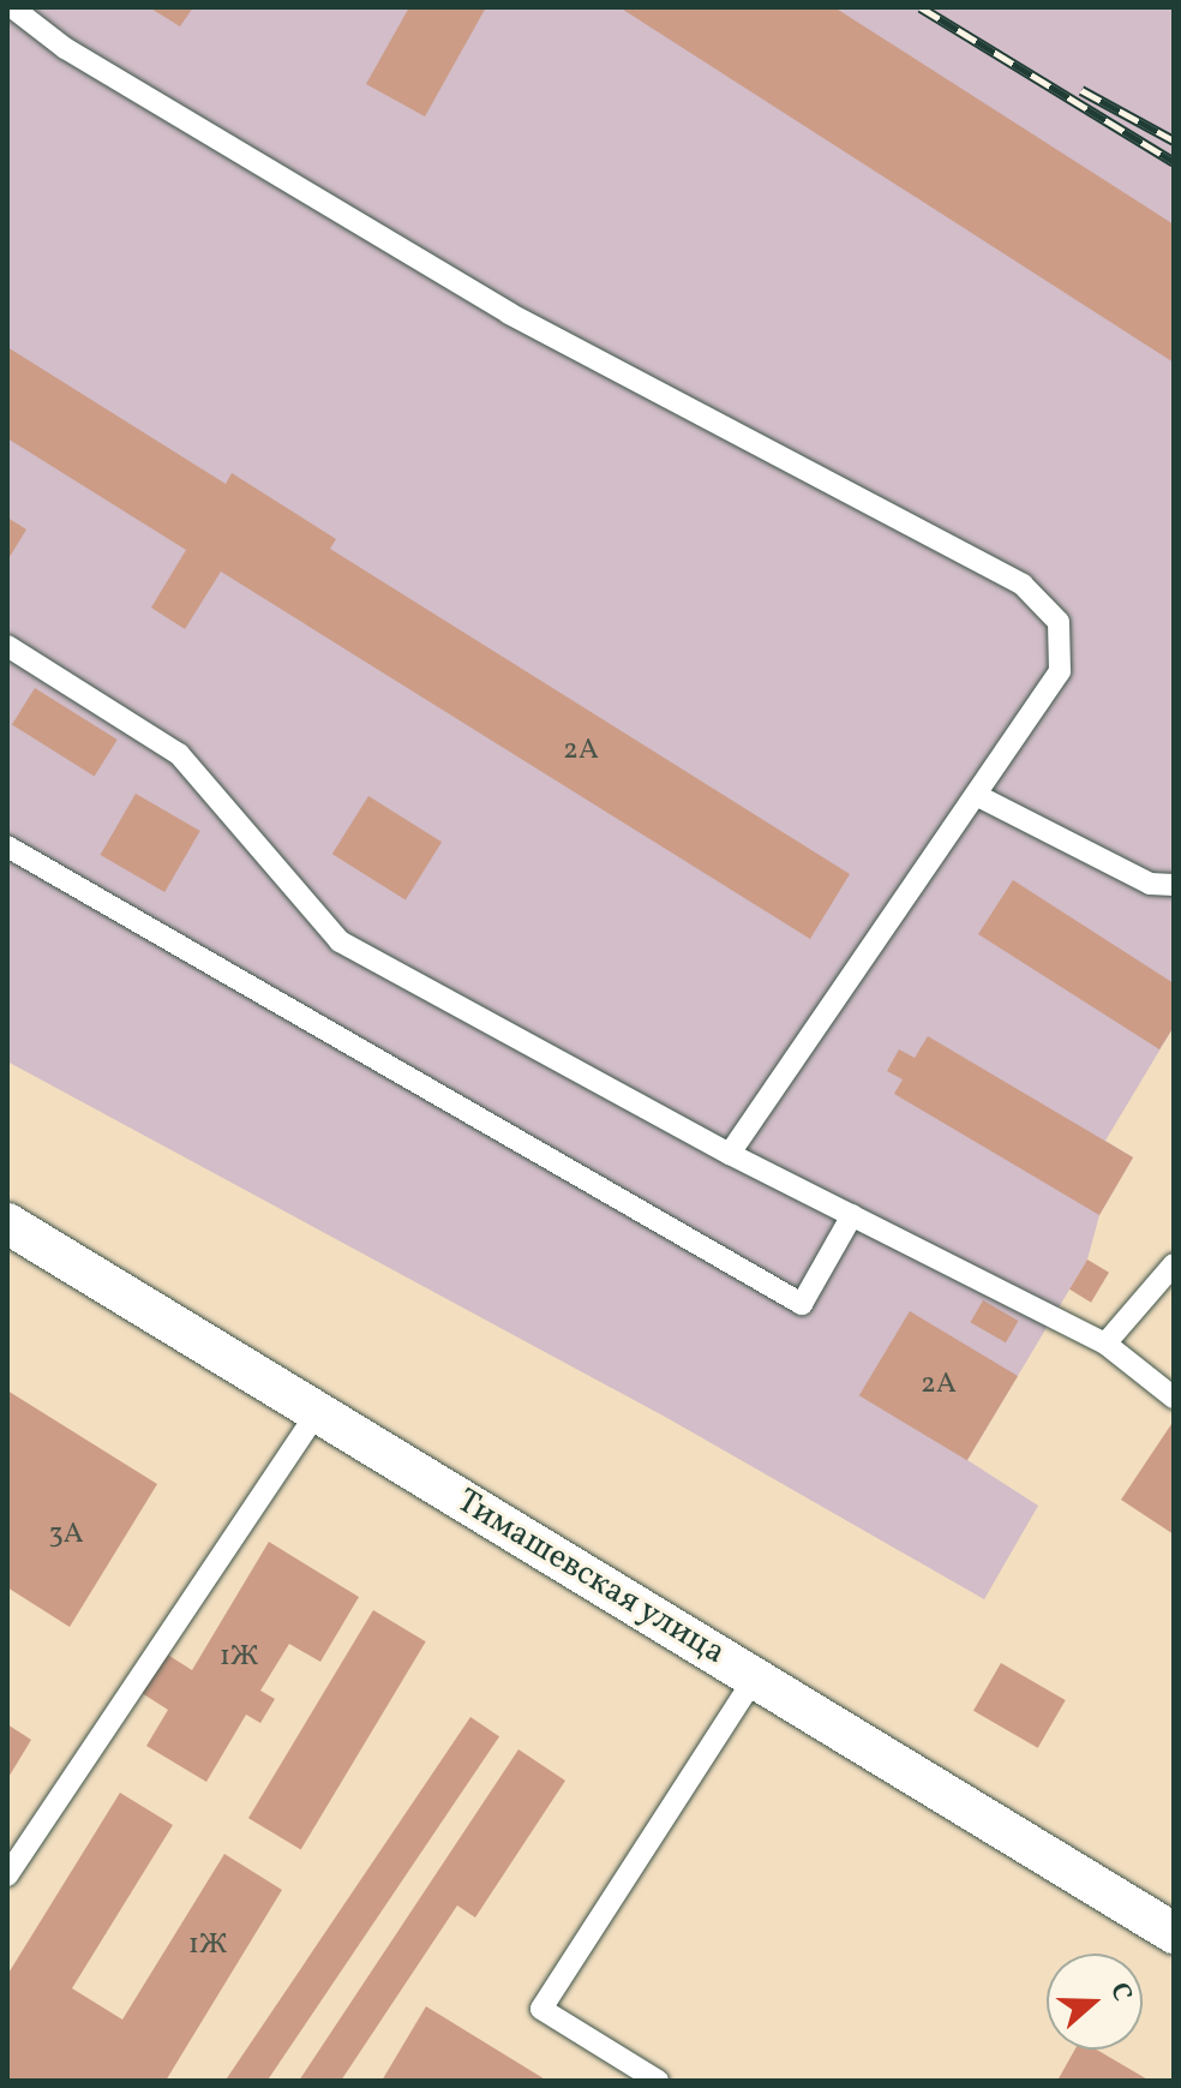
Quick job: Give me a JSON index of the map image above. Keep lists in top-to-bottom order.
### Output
{
  "streets": {
    "street": ["Тимашевская улица"]
  },
  "house_numbers": [
    "2А",
    "2А",
    "3А",
    "1Ж",
    "1Ж"
  ],
  "north": "right"
}
